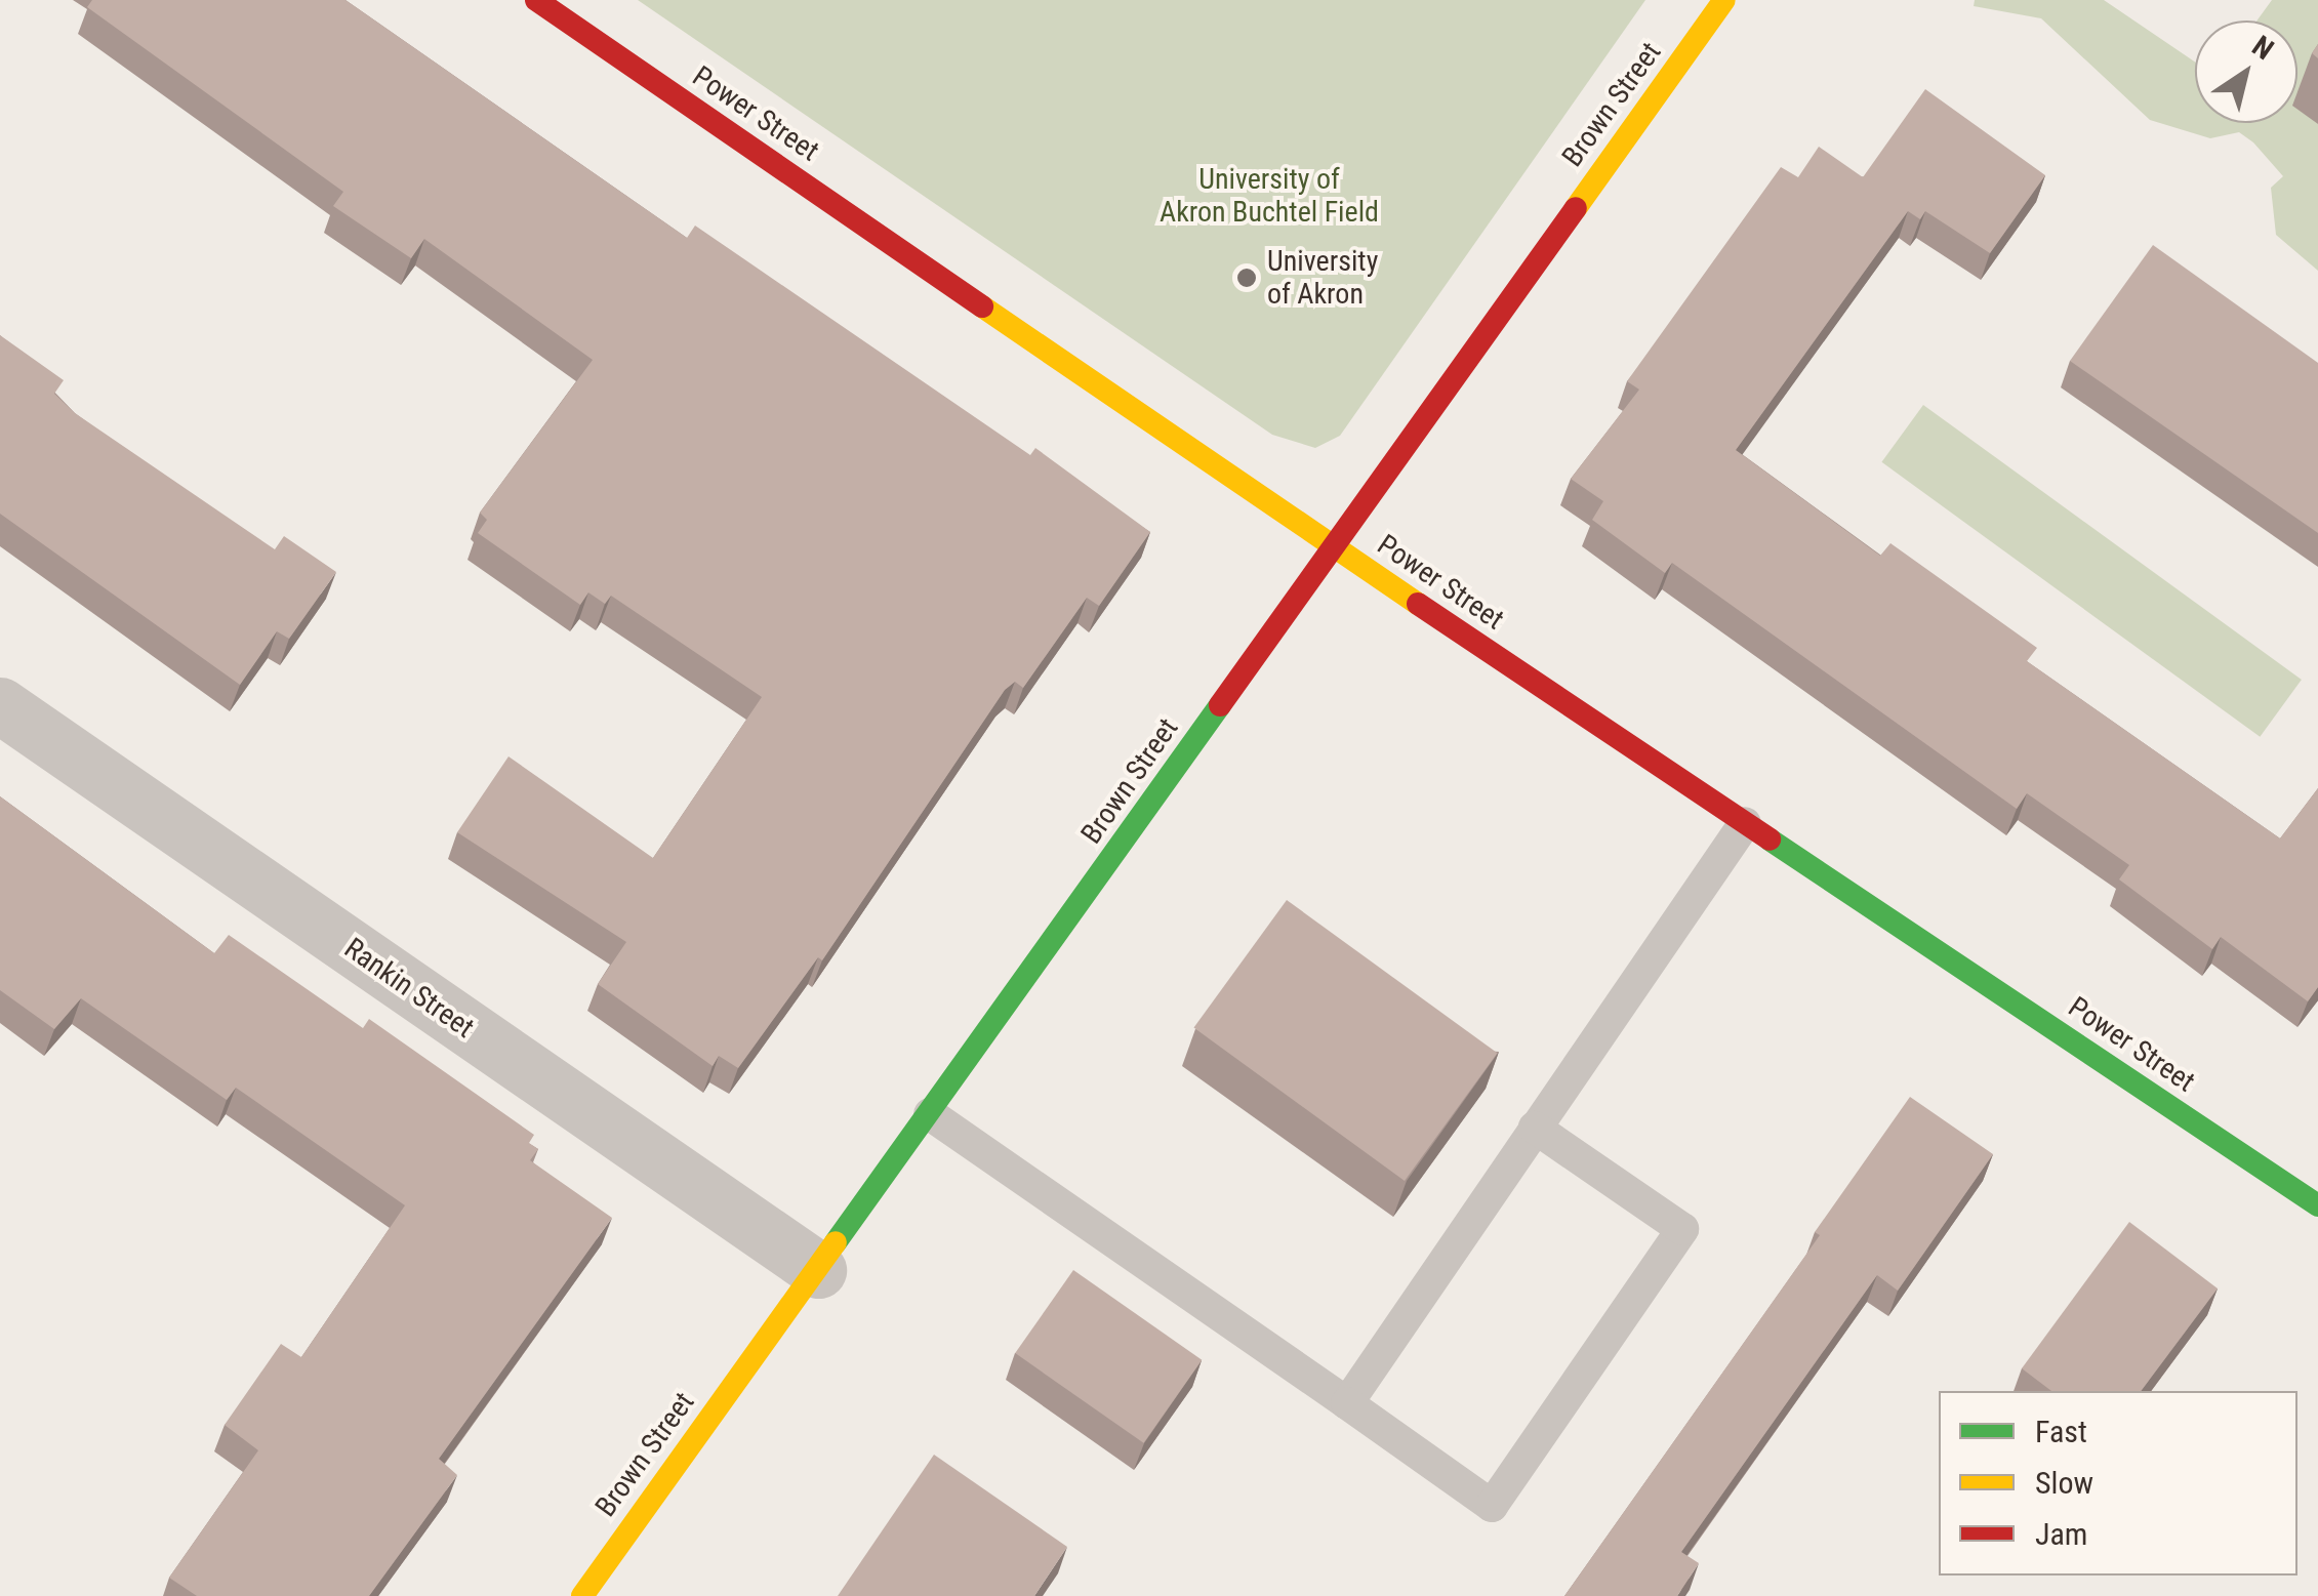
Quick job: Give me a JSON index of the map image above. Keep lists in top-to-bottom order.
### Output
{
  "streets": {
    "street": ["Brown Street", "Power Street", "Rankin Street"]
  },
  "crossings": [
    ["Brown Street", "Power Street"],
    ["Brown Street", "Rankin Street"]
  ],
  "parks": ["University of Akron Buchtel Field"],
  "places": ["University of Akron"],
  "legend": ["Fast", "Slow", "Jam"],
  "north": "top right"
}
